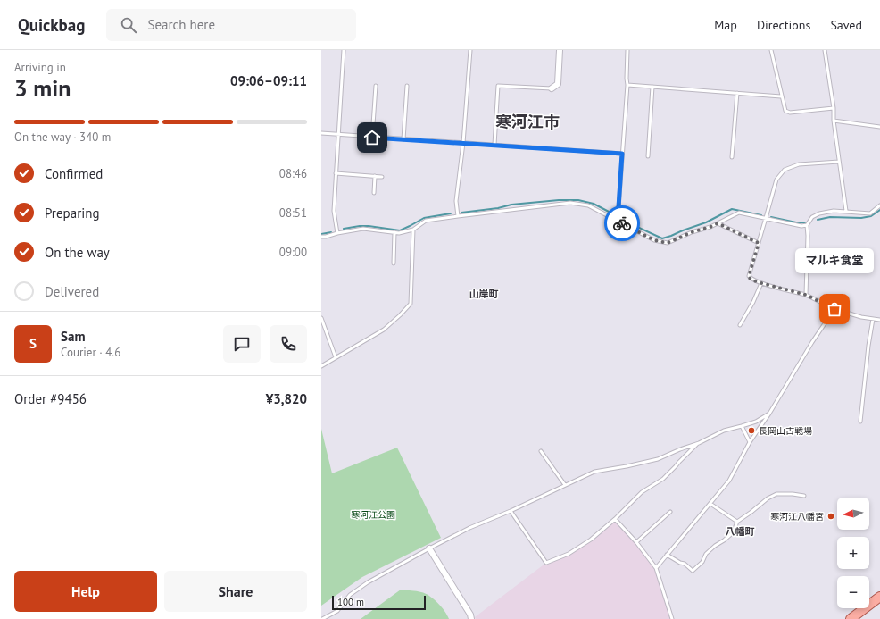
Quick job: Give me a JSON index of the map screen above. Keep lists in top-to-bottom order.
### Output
{
  "districts": ["寒河江市", "山岸町", "八幡町"],
  "parks": ["寒河江公園"],
  "places": ["マルキ食堂", "長岡山古戦場", "寒河江八幡宮"],
  "scale_bar": "100 m",
  "north": "left",
  "page": {
    "header": "Quickbag",
    "search": "Search here",
    "nav": ["Map", "Directions", "Saved"],
    "heading": ["3 min", "Arriving in", "09:06–09:11"],
    "panel": [
      "Sam",
      "Courier · 4.6",
      "Order #9456",
      "¥3,820"
    ],
    "bar": "On the way · 340 m",
    "list": [
      ["Confirmed", "08:46"],
      ["Preparing", "08:51"],
      ["On the way", "09:00"],
      "Delivered"
    ],
    "bubble": "マルキ食堂",
    "round": "S",
    "map_buttons": ["+", "−"],
    "buttons": ["Help", "Share"],
    "scale": "100 m"
  }
}
